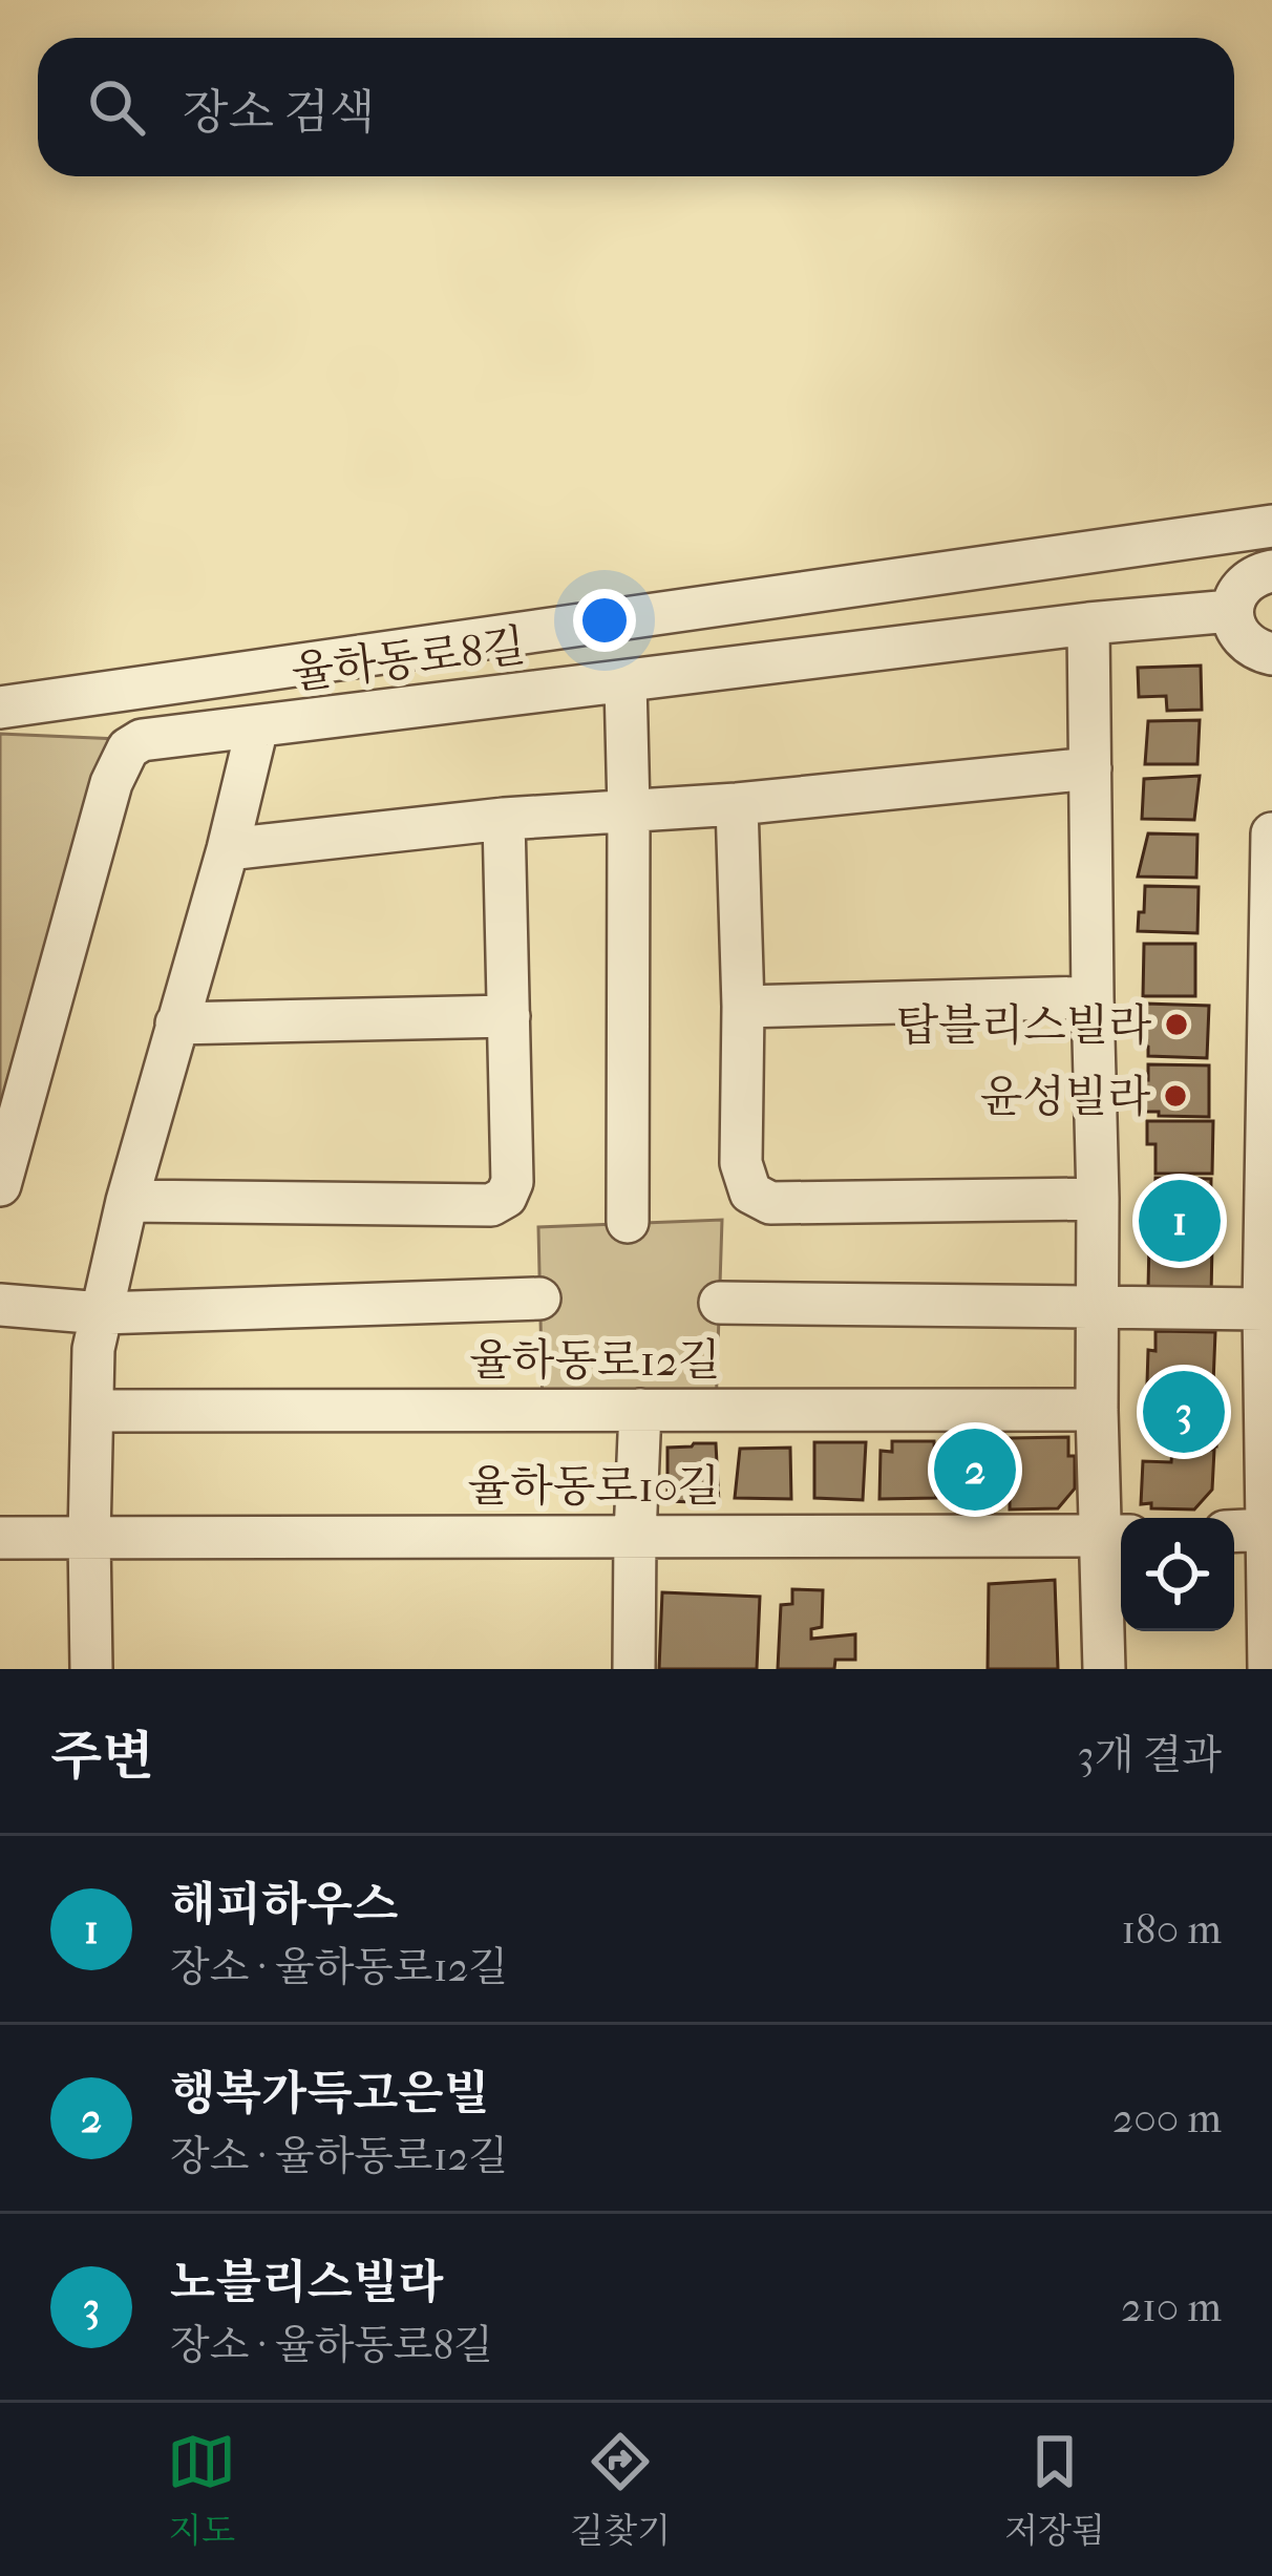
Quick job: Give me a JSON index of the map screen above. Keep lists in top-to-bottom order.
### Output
{
  "streets": {
    "street": ["율하동로8길", "율하동로12길", "율하동로10길"]
  },
  "places": ["탑블리스빌라", "윤성빌라"],
  "page": {
    "search": "장소 검색",
    "pins": ["1", "3", "2"],
    "heading": ["주변", "3개 결과"],
    "list": [
      {
        "mark": "1",
        "name": "해피하우스",
        "note": "장소 · 율하동로12길",
        "value": "180 m"
      },
      {
        "mark": "2",
        "name": "행복가득고은빌",
        "note": "장소 · 율하동로12길",
        "value": "200 m"
      },
      {
        "mark": "3",
        "name": "노블리스빌라",
        "note": "장소 · 율하동로8길",
        "value": "210 m"
      }
    ],
    "nav": ["지도", "길찾기", "저장됨"]
  }
}
